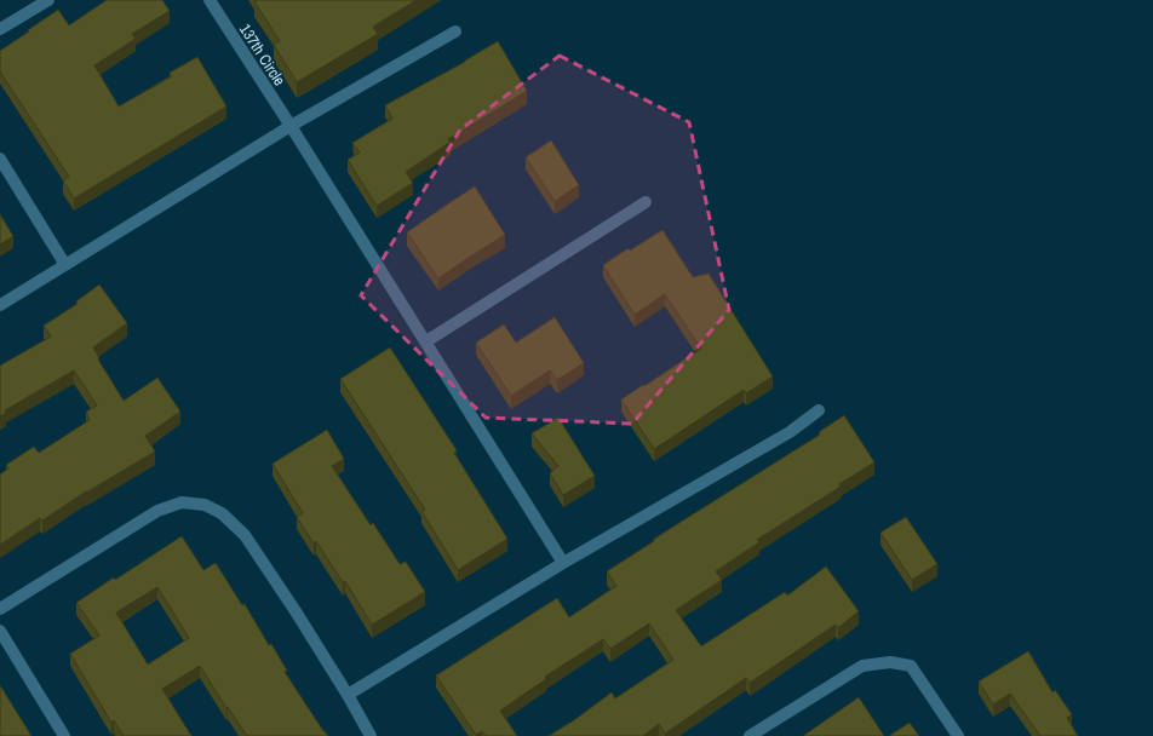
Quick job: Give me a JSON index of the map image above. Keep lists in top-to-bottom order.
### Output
{
  "streets": {
    "street": ["137th Circle"]
  }
}
